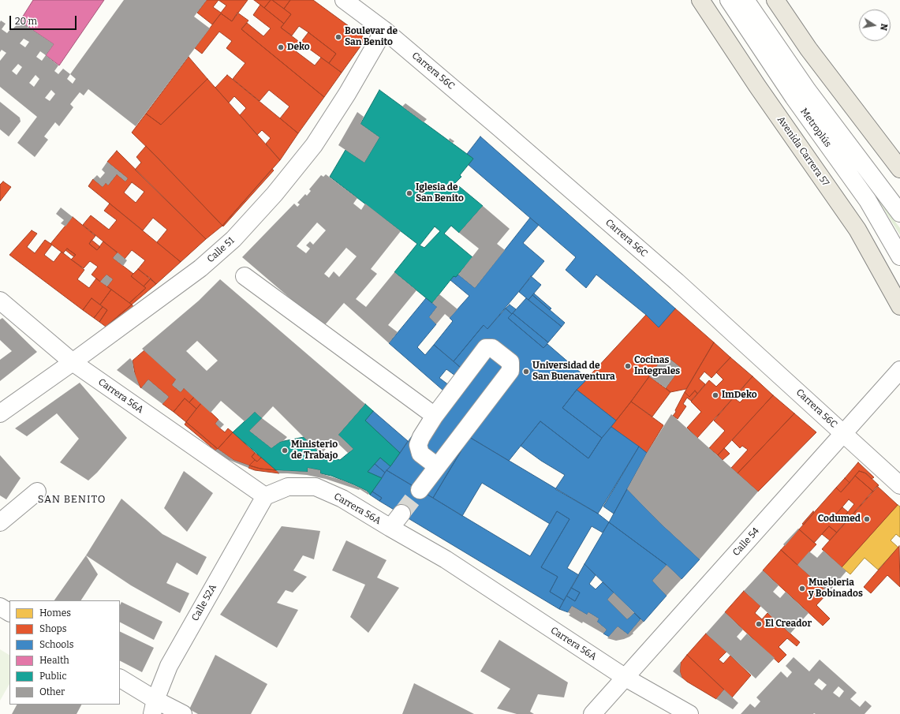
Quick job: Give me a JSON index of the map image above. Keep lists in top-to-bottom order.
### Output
{
  "streets": {
    "main road": ["Avenida Carrera 57"],
    "street": [
      "Carrera 56C",
      "Metroplús",
      "Calle 51",
      "Carrera 56A",
      "Calle 54",
      "Calle 52A"
    ]
  },
  "crossings": [
    ["Carrera 56C", "Calle 51"],
    ["Carrera 56C", "Calle 54"],
    ["Calle 51", "Carrera 56A"],
    ["Carrera 56A", "Calle 54"],
    ["Carrera 56A", "Calle 52A"]
  ],
  "districts": ["SAN BENITO"],
  "places": [
    "Boulevar de San Benito",
    "Deko",
    "Iglesia de San Benito",
    "Cocinas Integrales",
    "Universidad de San Buenaventura",
    "ImDeko",
    "Ministerio de Trabajo",
    "Codumed",
    "Muebleria y Bobinados",
    "El Creador"
  ],
  "legend": [
    "Homes",
    "Shops",
    "Schools",
    "Health",
    "Public",
    "Other"
  ],
  "scale_bar": "20 m",
  "north": "right"
}
